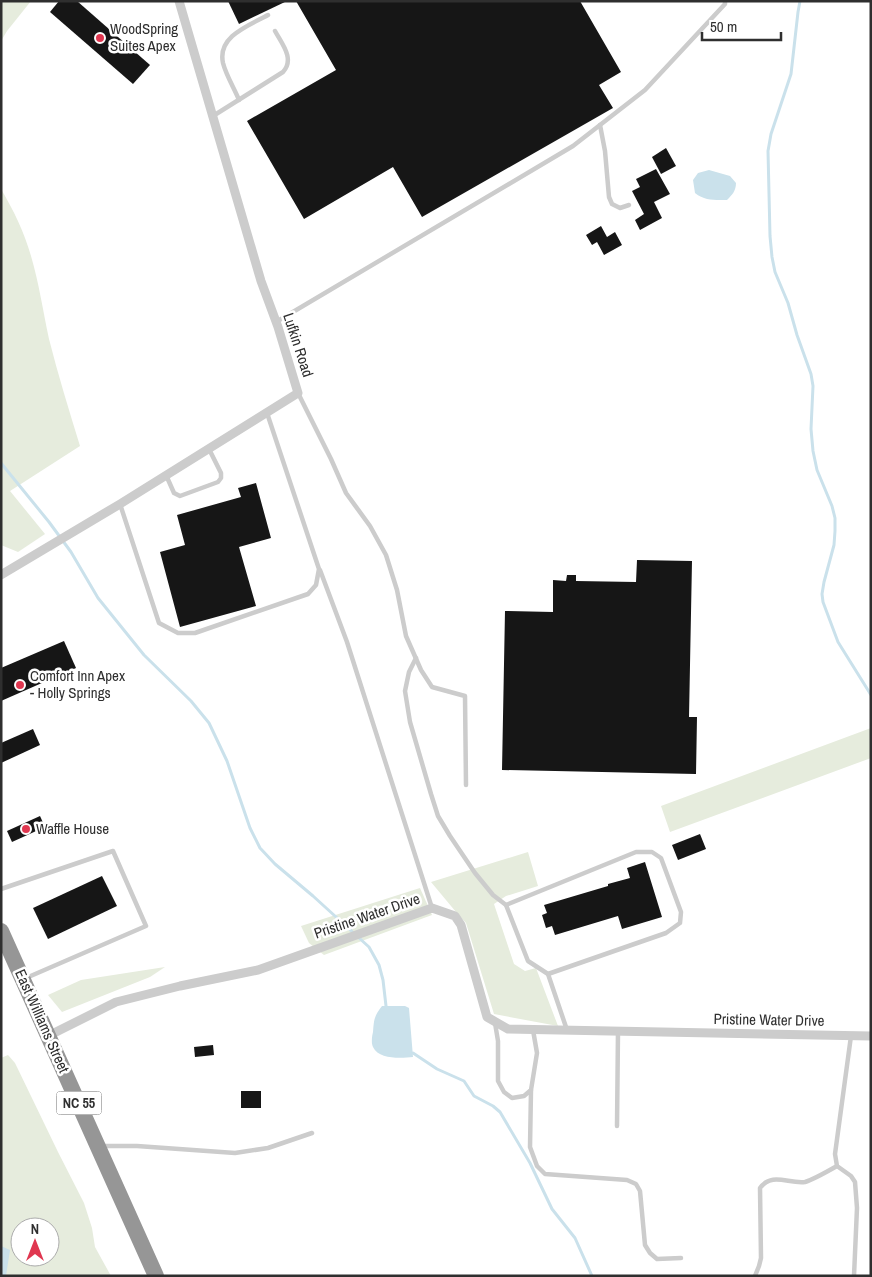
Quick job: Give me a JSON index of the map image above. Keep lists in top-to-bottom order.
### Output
{
  "streets": {
    "highway": ["East Williams Street", "NC 55"],
    "street": ["Lufkin Road", "Pristine Water Drive"]
  },
  "crossings": [
    ["Pristine Water Drive", "East Williams Street"]
  ],
  "places": ["WoodSpring Suites Apex", "Comfort Inn Apex - Holly Springs", "Waffle House"],
  "scale_bar": "50 m",
  "north": "top"
}
